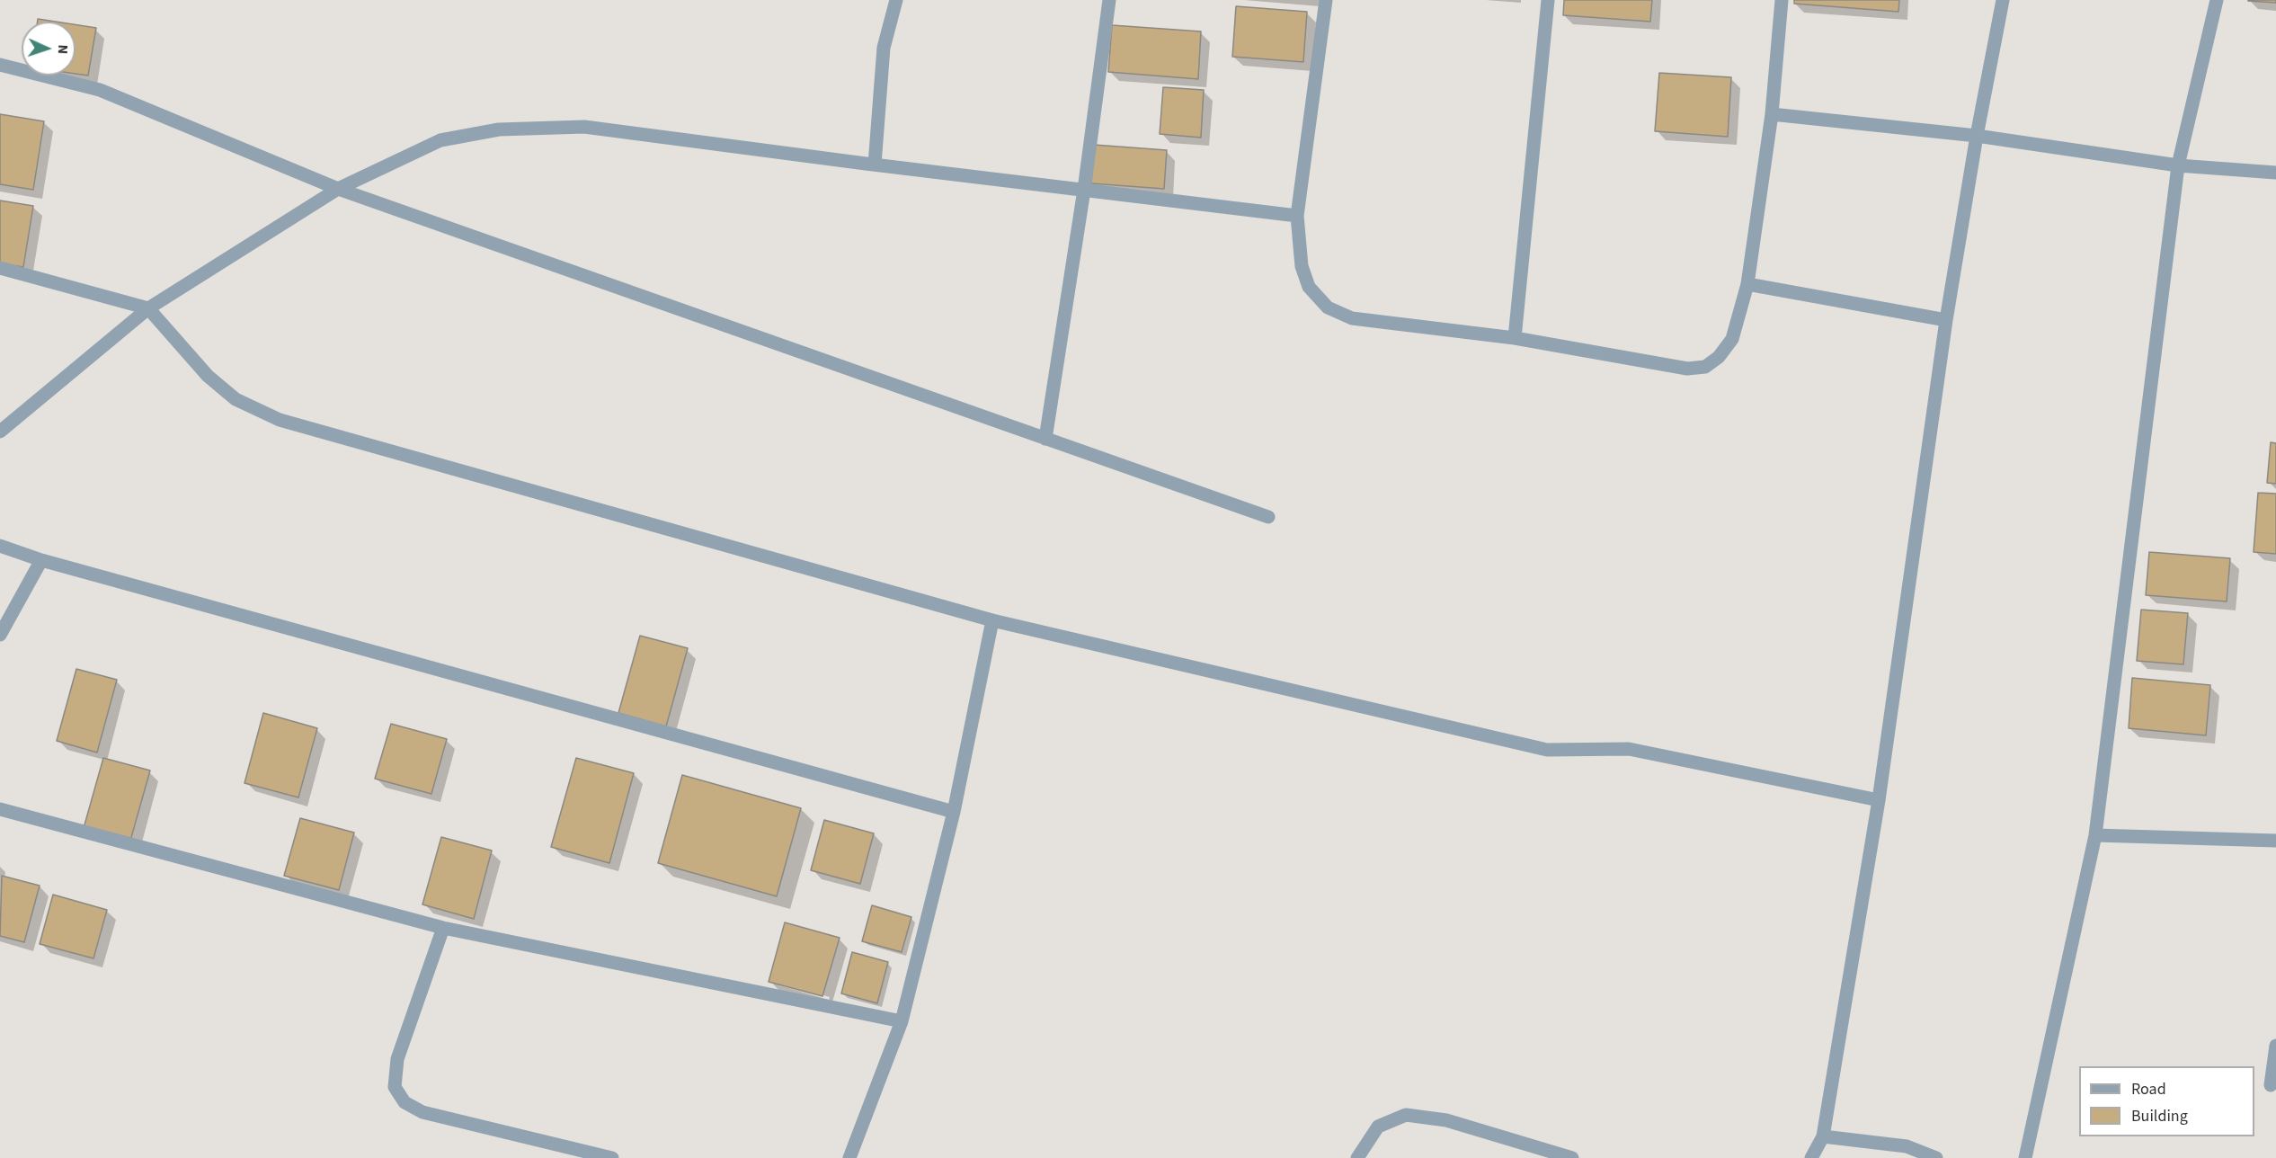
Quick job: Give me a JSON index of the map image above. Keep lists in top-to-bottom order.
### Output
{
  "legend": ["Road", "Building"],
  "north": "right"
}
